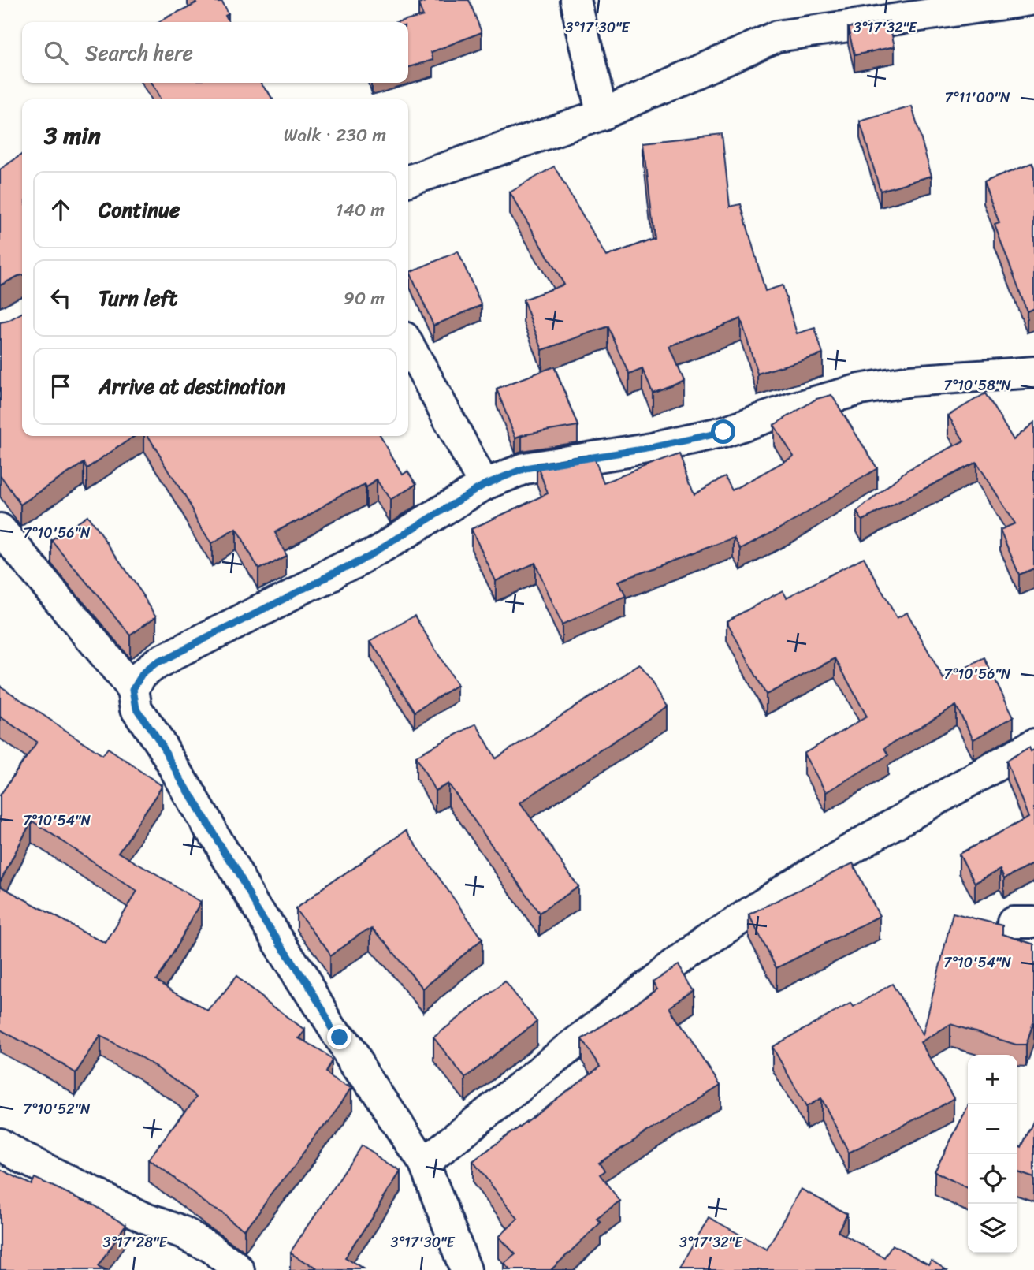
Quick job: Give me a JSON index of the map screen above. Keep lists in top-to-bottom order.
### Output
{
  "page": {
    "search": "Search here",
    "heading": ["3 min", "Walk · 230 m"],
    "list": [
      ["Continue", "140 m"],
      ["Turn left", "90 m"],
      "Arrive at destination"
    ],
    "map_buttons": ["+", "−"]
  },
  "coordinates": [
    "3°17'30\"E",
    "3°17'32\"E",
    "7°11'00\"N",
    "7°10'58\"N",
    "7°10'56\"N",
    "7°10'54\"N",
    "7°10'52\"N",
    "3°17'28\"E"
  ]
}
